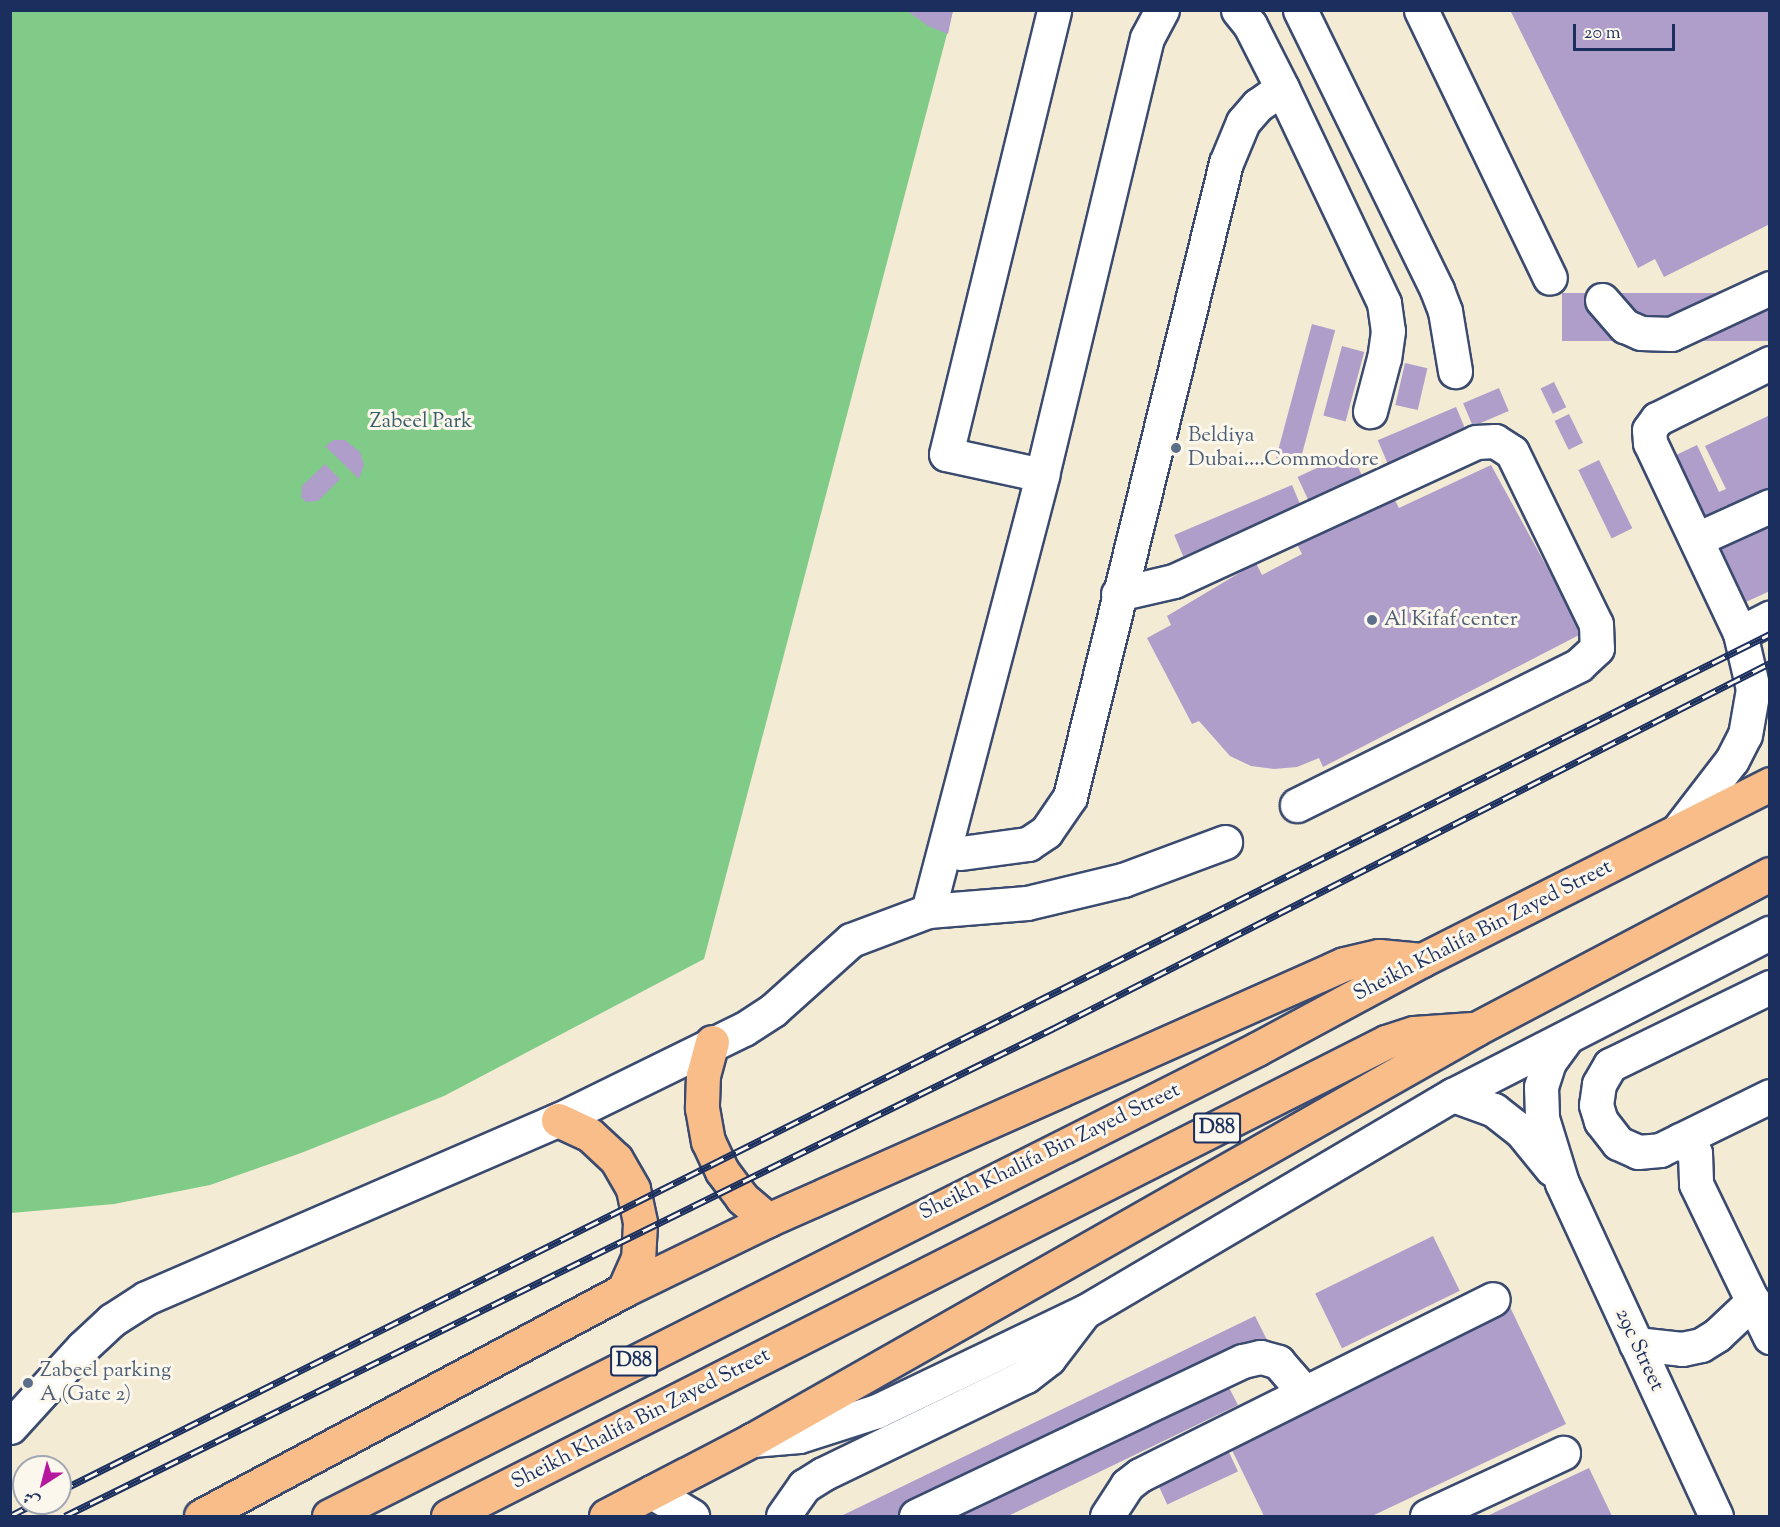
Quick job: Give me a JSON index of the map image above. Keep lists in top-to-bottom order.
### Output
{
  "streets": {
    "main road": ["Sheikh Khalifa Bin Zayed Street", "D88"],
    "street": ["29c Street"]
  },
  "parks": ["Zabeel Park"],
  "places": ["Beldiya Dubai....Commodore", "Al Kifaf center", "Zabeel parking A (Gate 2)"],
  "scale_bar": "20 m",
  "north": "bottom left"
}
